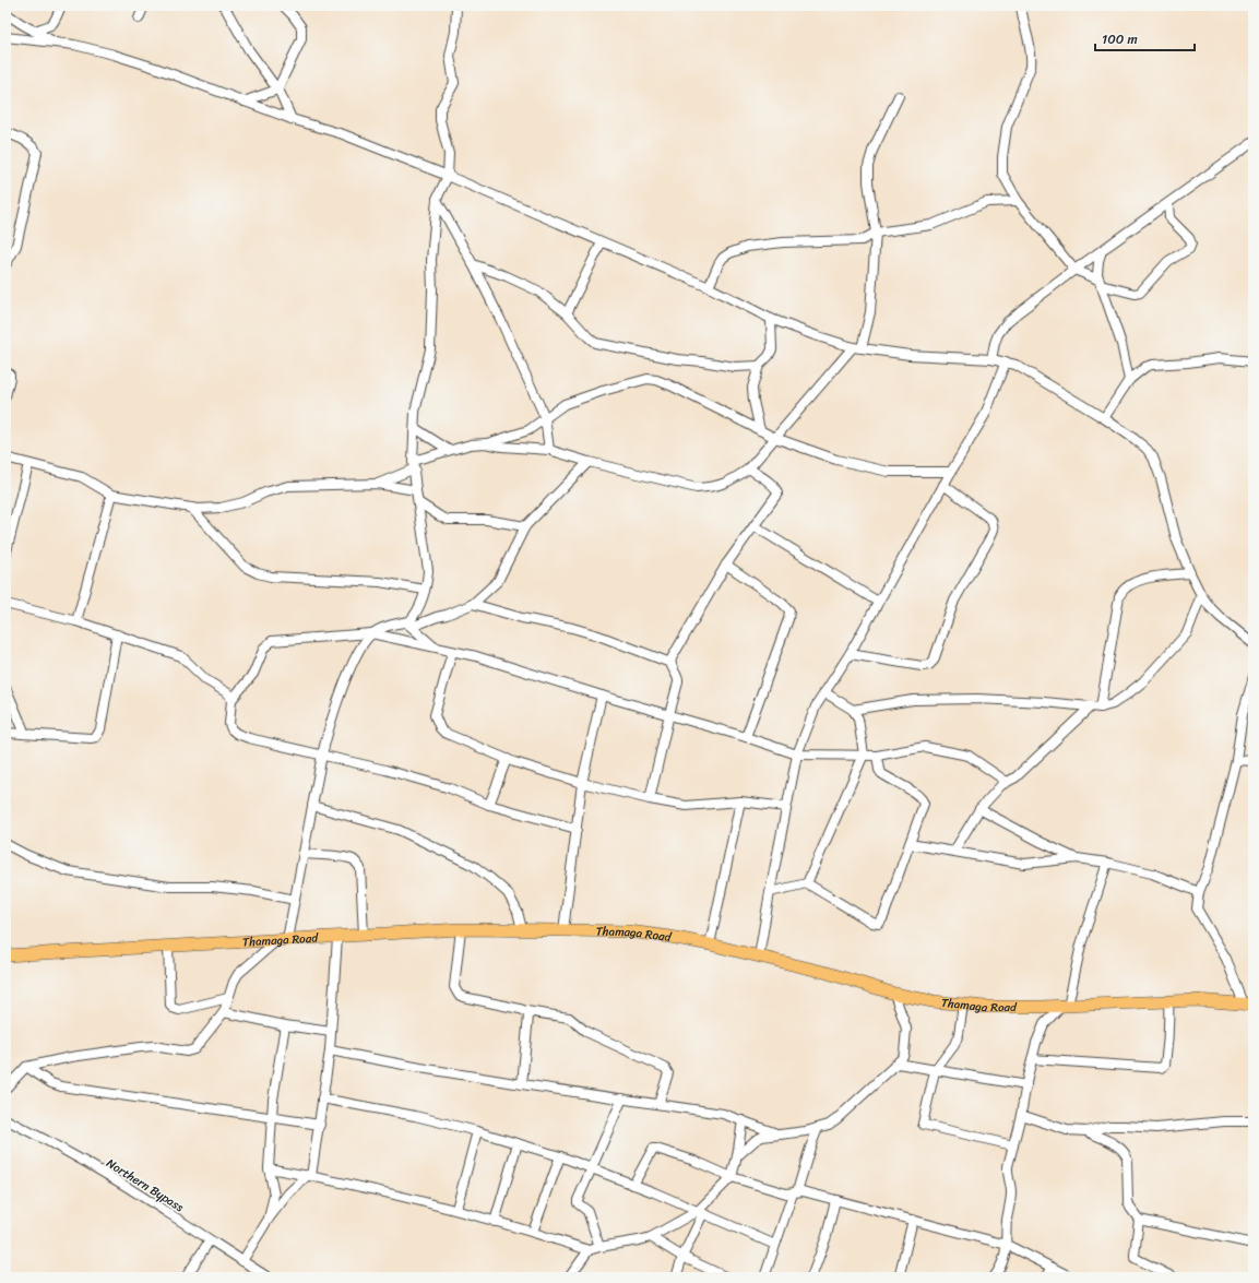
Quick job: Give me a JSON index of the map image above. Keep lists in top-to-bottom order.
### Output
{
  "streets": {
    "main road": ["Thamaga Road"],
    "street": ["Northern Bypass"]
  },
  "scale_bar": "100 m"
}
